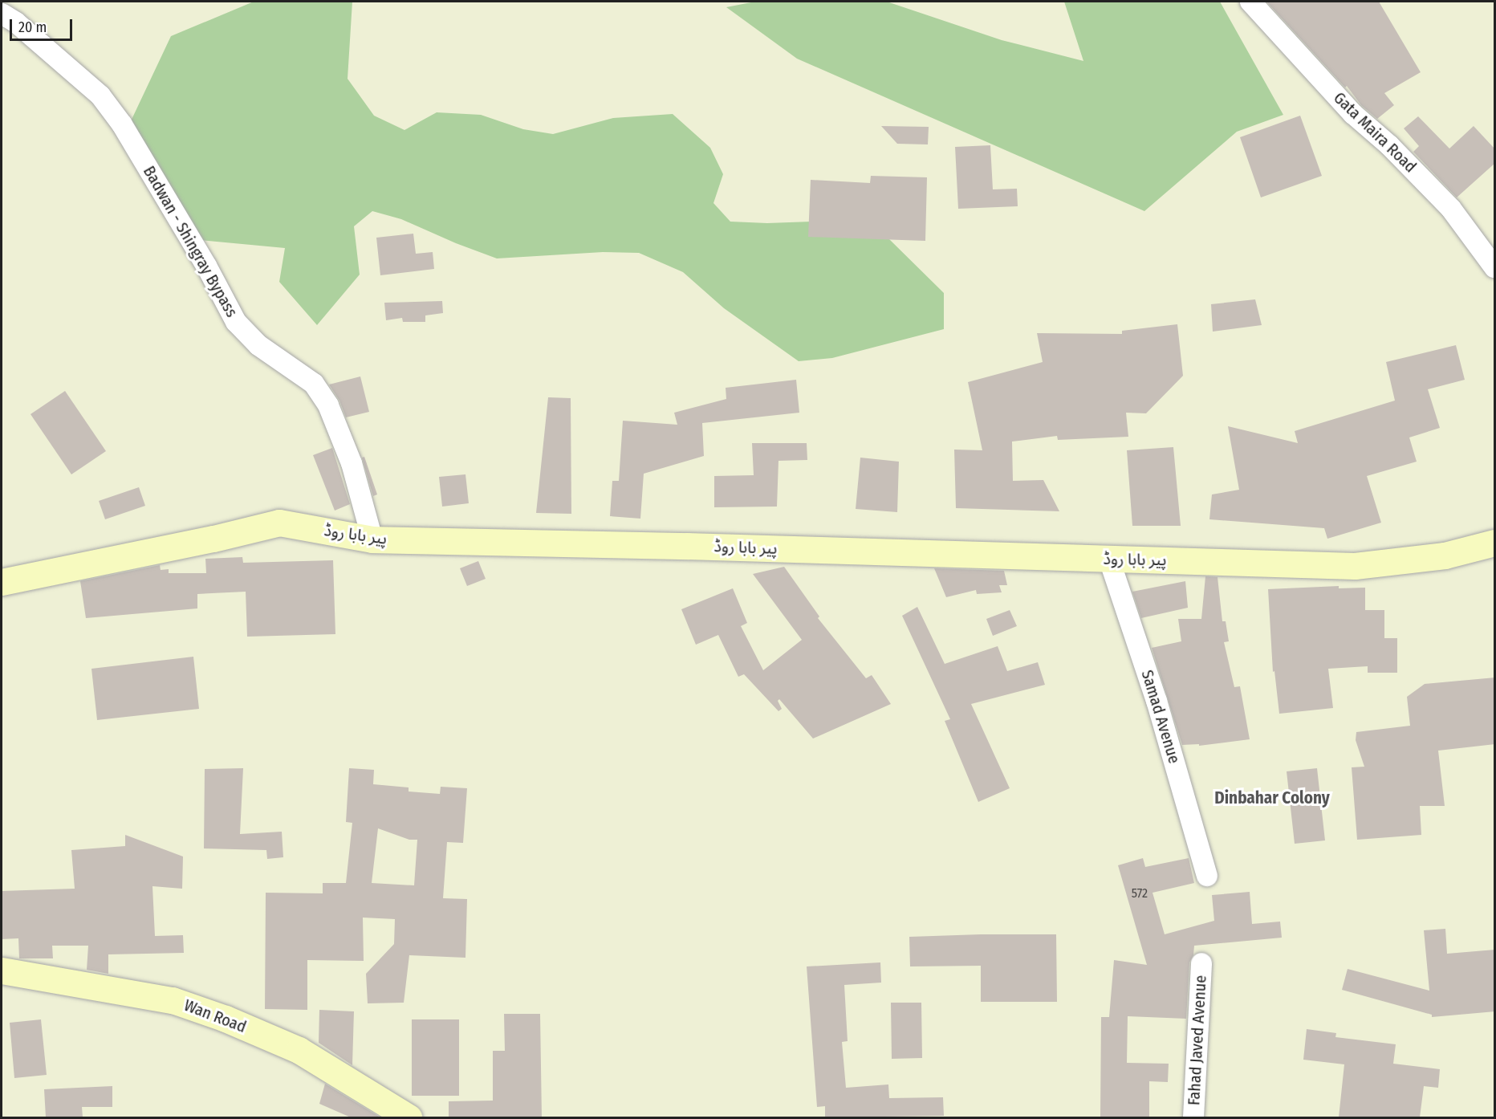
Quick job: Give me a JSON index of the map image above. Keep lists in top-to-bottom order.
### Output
{
  "streets": {
    "main road": ["پیر بابا روڈ", "Wan Road"],
    "street": [
      "Gata Maira Road",
      "Badwan - Shingray Bypass",
      "Samad Avenue",
      "Fahad Javed Avenue"
    ]
  },
  "crossings": [
    ["Badwan - Shingray Bypass", "پیر بابا روڈ"],
    ["پیر بابا روڈ", "Samad Avenue"]
  ],
  "districts": ["Dinbahar Colony"],
  "house_numbers": ["572"],
  "scale_bar": "20 m"
}
